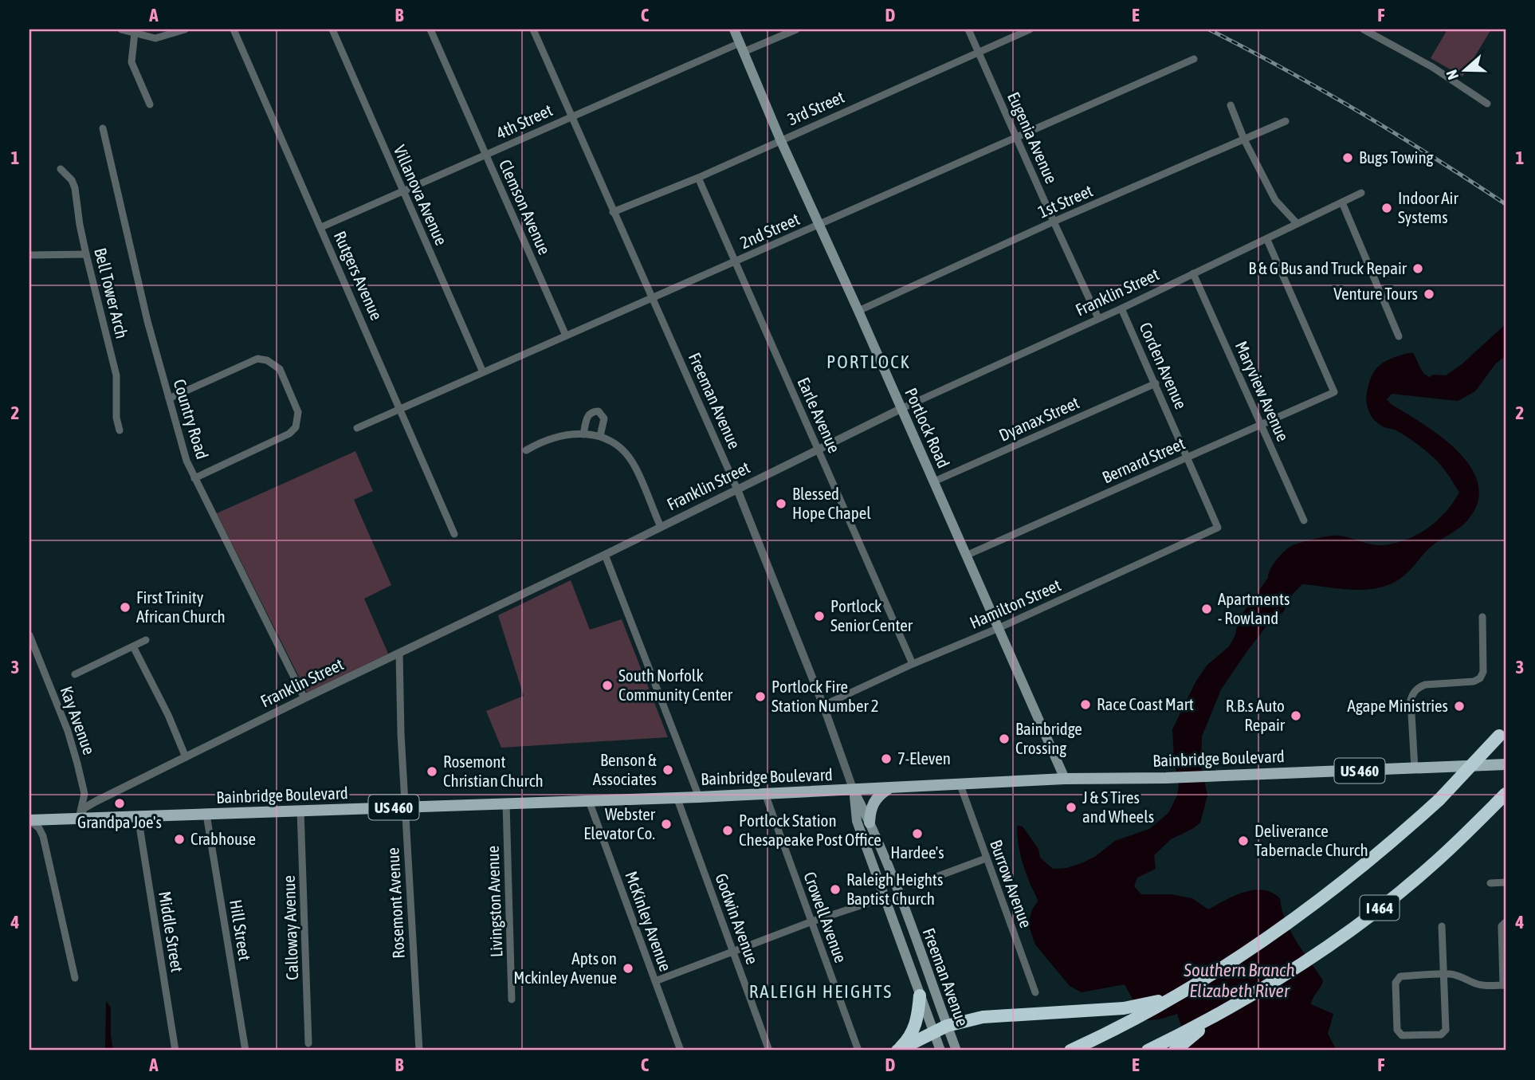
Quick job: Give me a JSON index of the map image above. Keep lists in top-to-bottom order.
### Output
{
  "streets": {
    "highway": ["I 464"],
    "main road": [
      "Freeman Avenue",
      "Portlock Road",
      "Bainbridge Boulevard",
      "US 460"
    ],
    "street": [
      "3rd Street",
      "4th Street",
      "Eugenia Avenue",
      "Villanova Avenue",
      "1st Street",
      "Clemson Avenue",
      "2nd Street",
      "Rutgers Avenue",
      "Franklin Street",
      "Bell Tower Arch",
      "Corden Avenue",
      "Maryview Avenue",
      "Earle Avenue",
      "Country Road",
      "Dyanax Street",
      "Bernard Street",
      "Hamilton Street",
      "Kay Avenue",
      "Burrow Avenue",
      "Livingston Avenue",
      "Rosemont Avenue",
      "Crowell Avenue",
      "Godwin Avenue",
      "McKinley Avenue",
      "Calloway Avenue",
      "Hill Street",
      "Middle Street"
    ]
  },
  "crossings": [
    ["3rd Street", "Eugenia Avenue"],
    ["3rd Street", "Freeman Avenue"],
    ["3rd Street", "Earle Avenue"],
    ["3rd Street", "Portlock Road"],
    ["4th Street", "Villanova Avenue"],
    ["4th Street", "Clemson Avenue"],
    ["4th Street", "Rutgers Avenue"],
    ["4th Street", "Freeman Avenue"],
    ["4th Street", "Portlock Road"],
    ["Eugenia Avenue", "1st Street"],
    ["Eugenia Avenue", "2nd Street"],
    ["Eugenia Avenue", "Franklin Street"],
    ["Villanova Avenue", "2nd Street"],
    ["1st Street", "Portlock Road"],
    ["Clemson Avenue", "2nd Street"],
    ["2nd Street", "Rutgers Avenue"],
    ["2nd Street", "Freeman Avenue"],
    ["2nd Street", "Earle Avenue"],
    ["2nd Street", "Portlock Road"],
    ["Franklin Street", "Corden Avenue"],
    ["Franklin Street", "Maryview Avenue"],
    ["Franklin Street", "Freeman Avenue"],
    ["Franklin Street", "Earle Avenue"],
    ["Franklin Street", "Country Road"],
    ["Franklin Street", "Portlock Road"],
    ["Franklin Street", "Bernard Street"],
    ["Franklin Street", "Kay Avenue"],
    ["Franklin Street", "Bainbridge Boulevard"],
    ["Franklin Street", "Rosemont Avenue"],
    ["Corden Avenue", "Dyanax Street"],
    ["Corden Avenue", "Bernard Street"],
    ["Corden Avenue", "Hamilton Street"],
    ["Maryview Avenue", "Bernard Street"],
    ["Freeman Avenue", "Hamilton Street"],
    ["Freeman Avenue", "Bainbridge Boulevard"],
    ["Earle Avenue", "Hamilton Street"],
    ["Dyanax Street", "Portlock Road"],
    ["Portlock Road", "Bernard Street"],
    ["Portlock Road", "Hamilton Street"],
    ["Portlock Road", "Bainbridge Boulevard"],
    ["Kay Avenue", "Bainbridge Boulevard"],
    ["Bainbridge Boulevard", "Burrow Avenue"],
    ["Bainbridge Boulevard", "Livingston Avenue"],
    ["Bainbridge Boulevard", "Rosemont Avenue"],
    ["Bainbridge Boulevard", "Crowell Avenue"],
    ["Bainbridge Boulevard", "Godwin Avenue"],
    ["Bainbridge Boulevard", "McKinley Avenue"],
    ["Bainbridge Boulevard", "Calloway Avenue"],
    ["Bainbridge Boulevard", "Hill Street"],
    ["Bainbridge Boulevard", "Middle Street"]
  ],
  "districts": ["PORTLOCK", "RALEIGH HEIGHTS"],
  "water": ["Southern Branch Elizabeth River"],
  "places": [
    "Bugs Towing",
    "Indoor Air Systems",
    "B & G Bus and Truck Repair",
    "Venture Tours",
    "Blessed Hope Chapel",
    "First Trinity African Church",
    "Apartments - Rowland",
    "Portlock Senior Center",
    "South Norfolk Community Center",
    "Portlock Fire Station Number 2",
    "Race Coast Mart",
    "Agape Ministries",
    "R.B.s Auto Repair",
    "Bainbridge Crossing",
    "7-Eleven",
    "Benson & Associates",
    "Rosemont Christian Church",
    "Grandpa Joe's",
    "J & S Tires and Wheels",
    "Webster Elevator Co.",
    "Portlock Station Chesapeake Post Office",
    "Hardee's",
    "Crabhouse",
    "Deliverance Tabernacle Church",
    "Raleigh Heights Baptist Church",
    "Apts on Mckinley Avenue"
  ],
  "north": "left",
  "grid": {
    "columns": [
      "A",
      "B",
      "C",
      "D",
      "E",
      "F"
    ],
    "rows": [
      "1",
      "2",
      "3",
      "4"
    ]
  }
}
